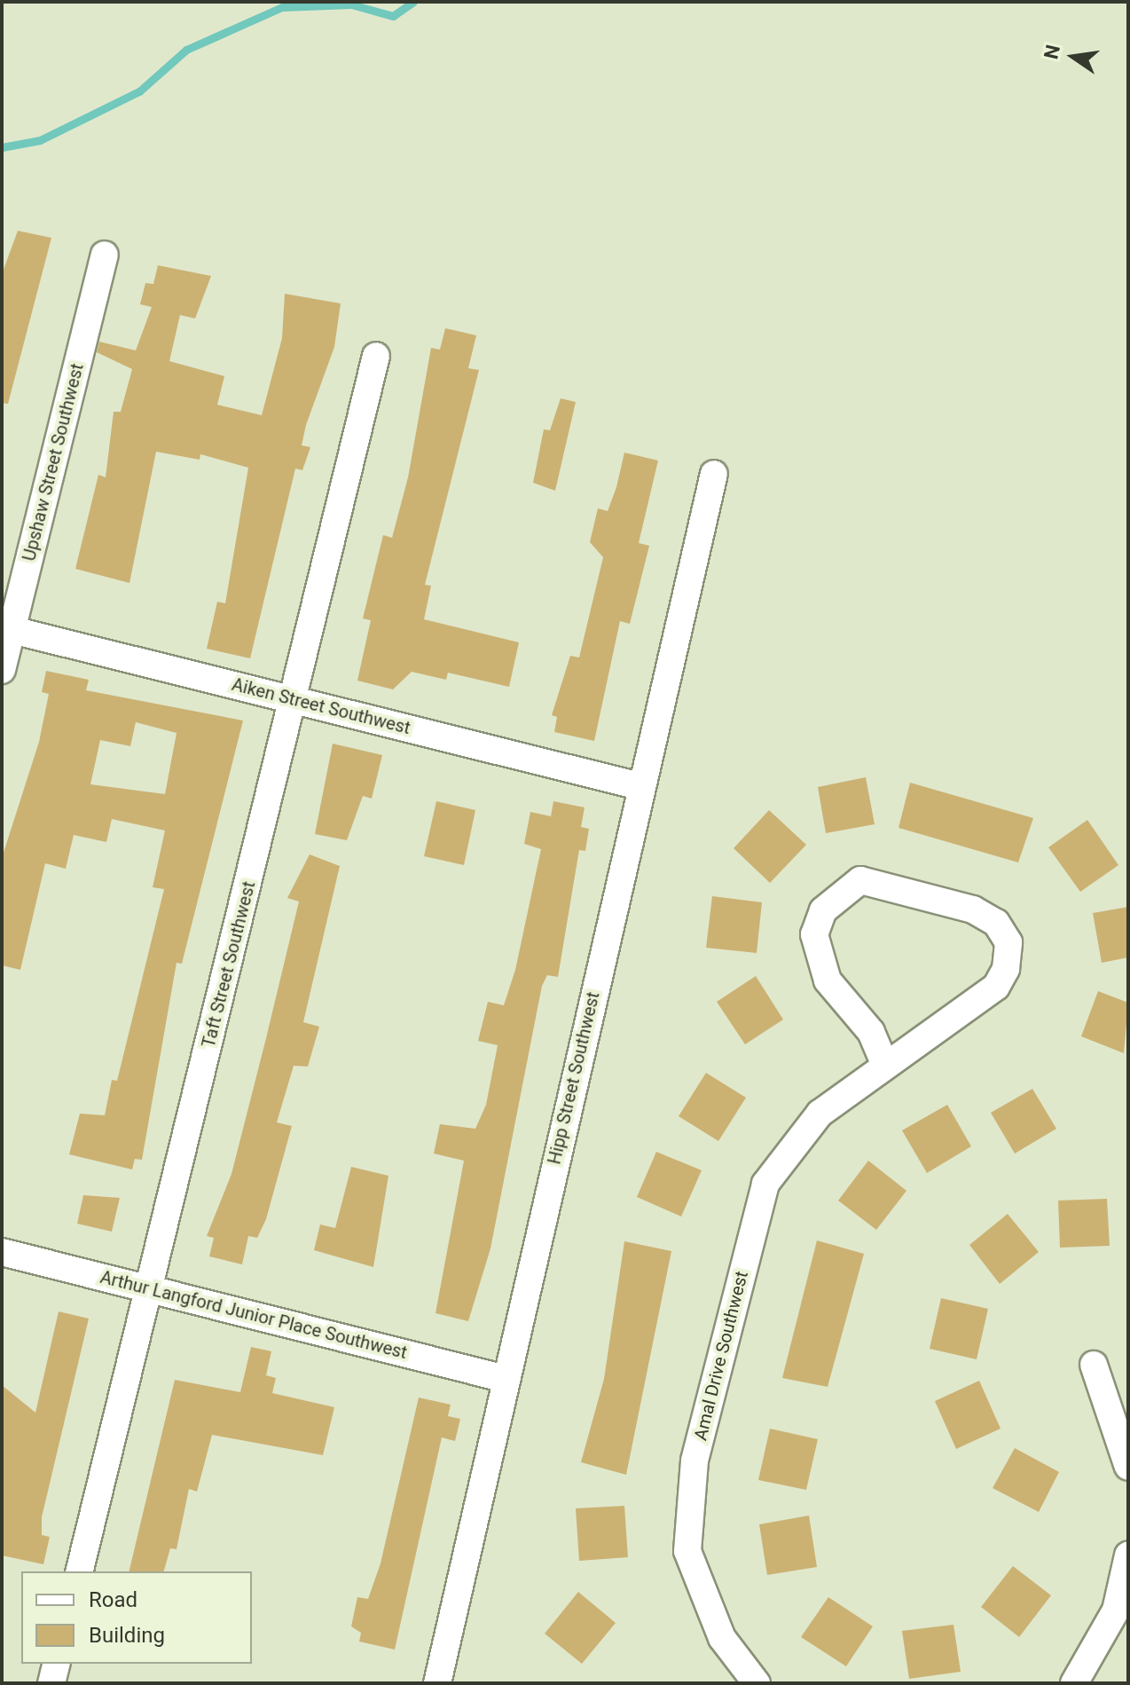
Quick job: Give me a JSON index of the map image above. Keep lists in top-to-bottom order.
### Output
{
  "streets": {
    "street": [
      "Upshaw Street Southwest",
      "Aiken Street Southwest",
      "Taft Street Southwest",
      "Hipp Street Southwest",
      "Arthur Langford Junior Place Southwest",
      "Amal Drive Southwest"
    ]
  },
  "crossings": [
    ["Upshaw Street Southwest", "Aiken Street Southwest"],
    ["Aiken Street Southwest", "Taft Street Southwest"],
    ["Aiken Street Southwest", "Hipp Street Southwest"],
    ["Taft Street Southwest", "Arthur Langford Junior Place Southwest"],
    ["Hipp Street Southwest", "Arthur Langford Junior Place Southwest"]
  ],
  "legend": ["Road", "Building"],
  "north": "left"
}
